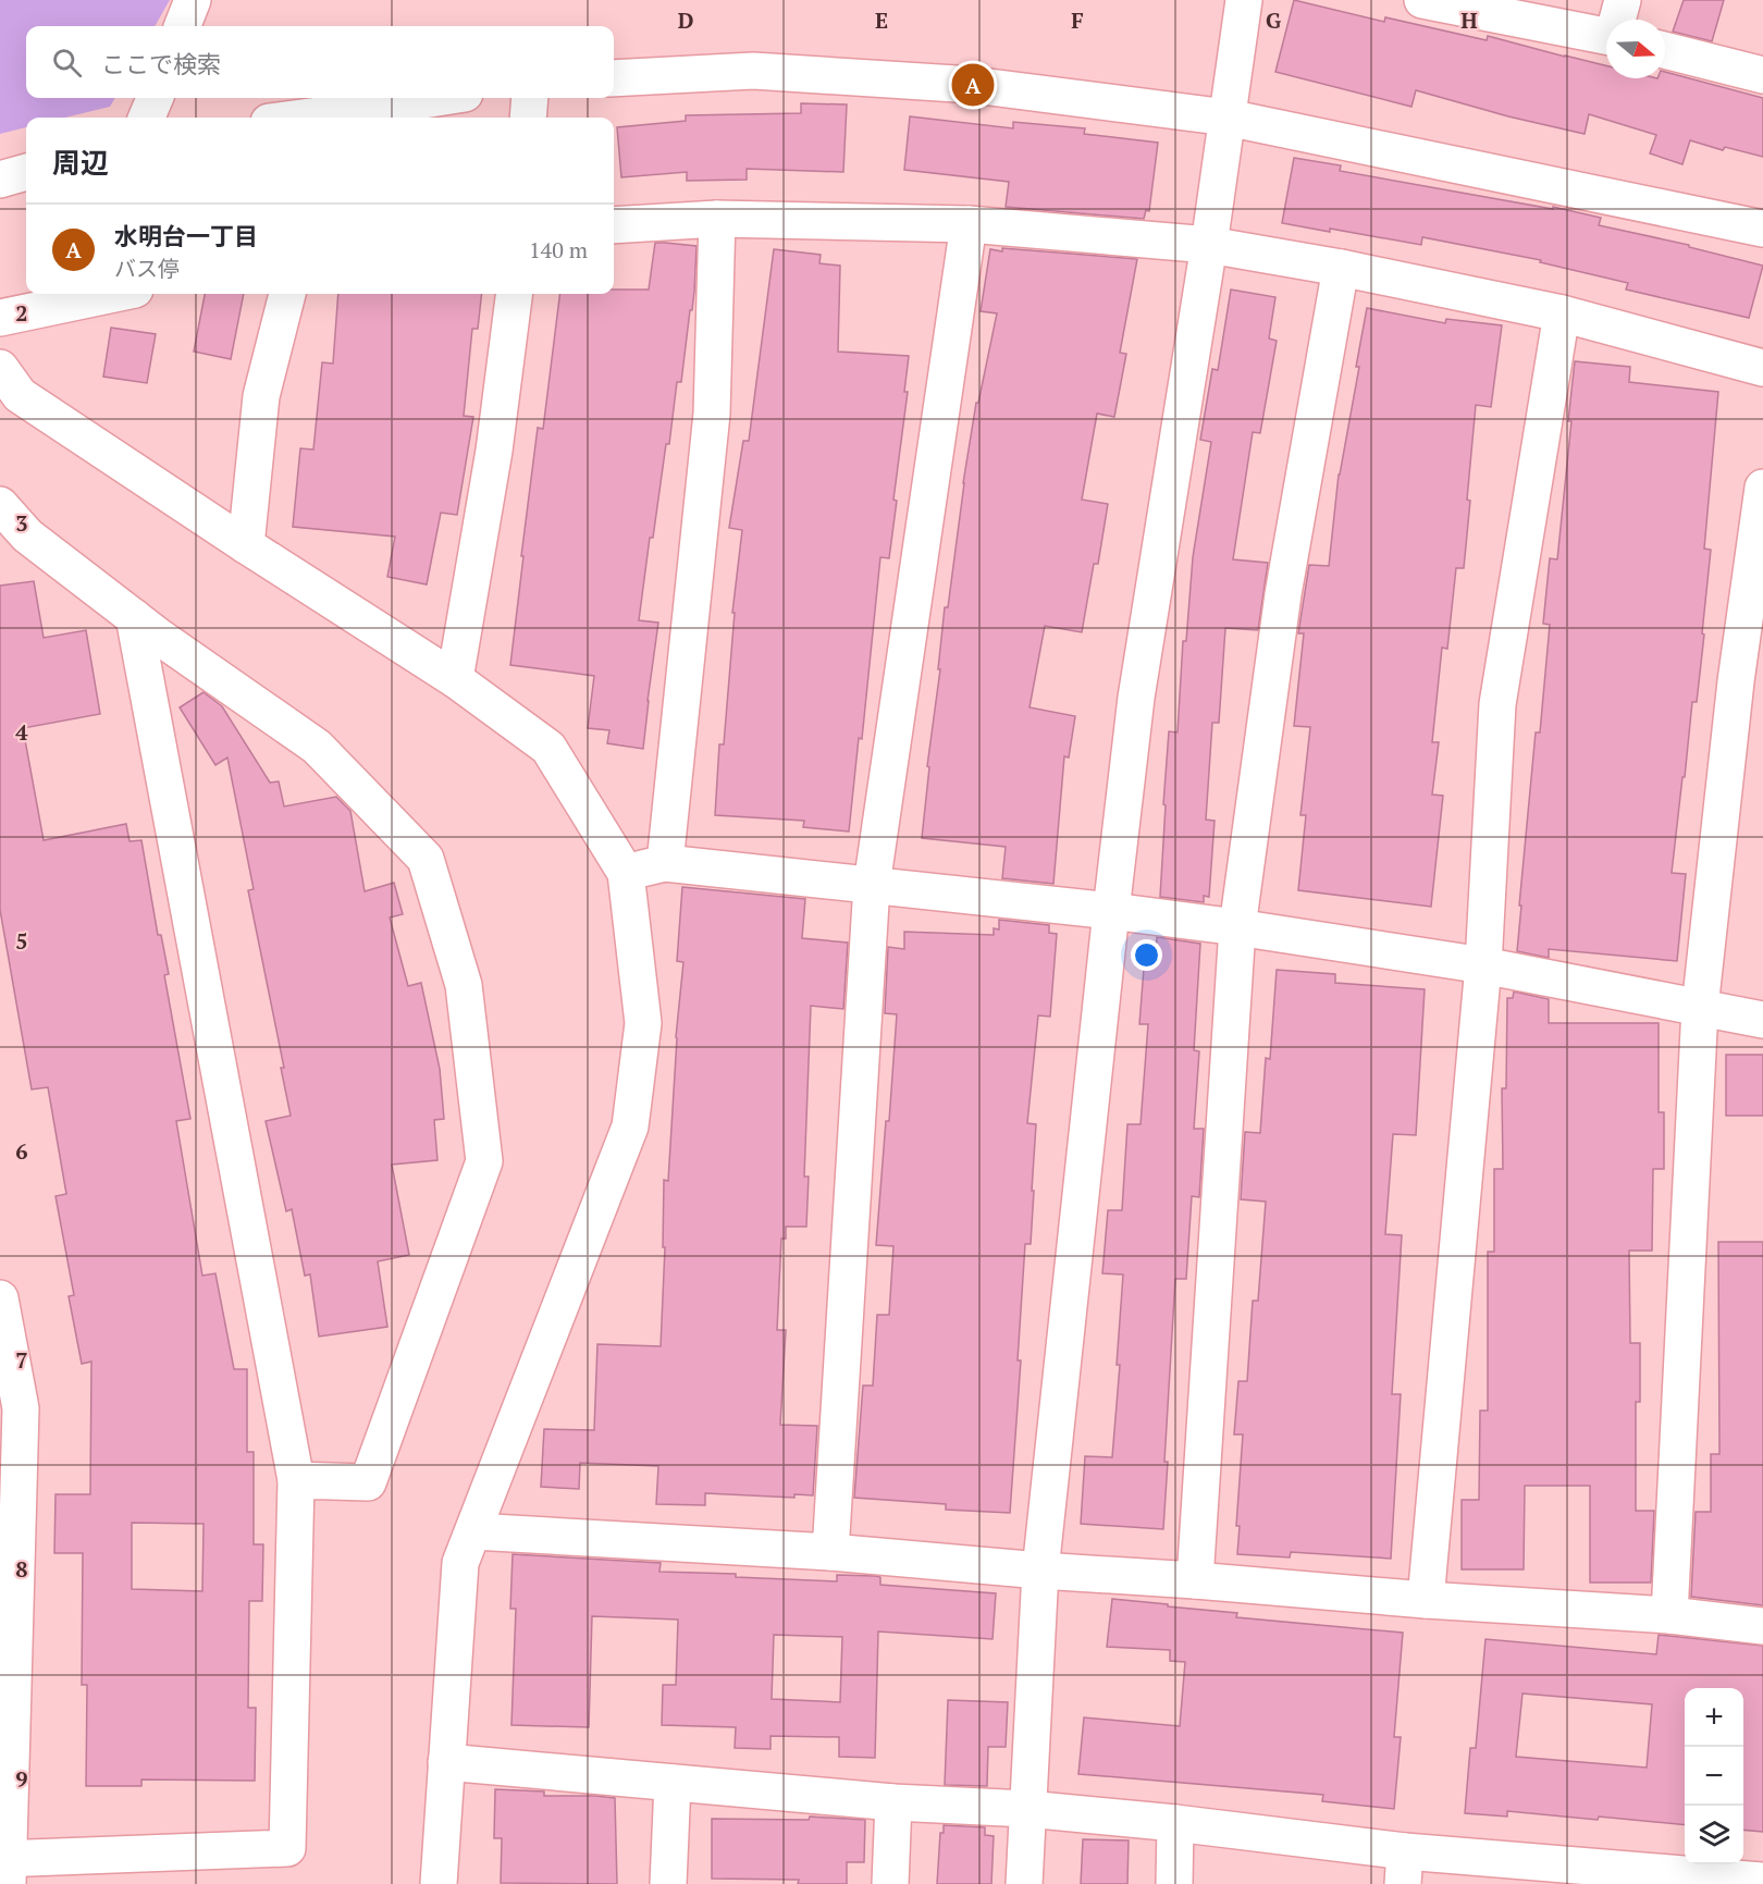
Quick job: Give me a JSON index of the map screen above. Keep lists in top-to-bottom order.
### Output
{
  "north": "right",
  "page": {
    "search": "ここで検索",
    "pins": "A",
    "heading": "周辺",
    "list": [
      {
        "mark": "A",
        "name": "水明台一丁目",
        "note": "バス停",
        "value": "140 m"
      }
    ],
    "map_buttons": ["+", "−"]
  },
  "grid": {
    "columns": [
      "D",
      "E",
      "F",
      "G",
      "H"
    ],
    "rows": [
      "2",
      "3",
      "4",
      "5",
      "6",
      "7",
      "8",
      "9"
    ]
  }
}
